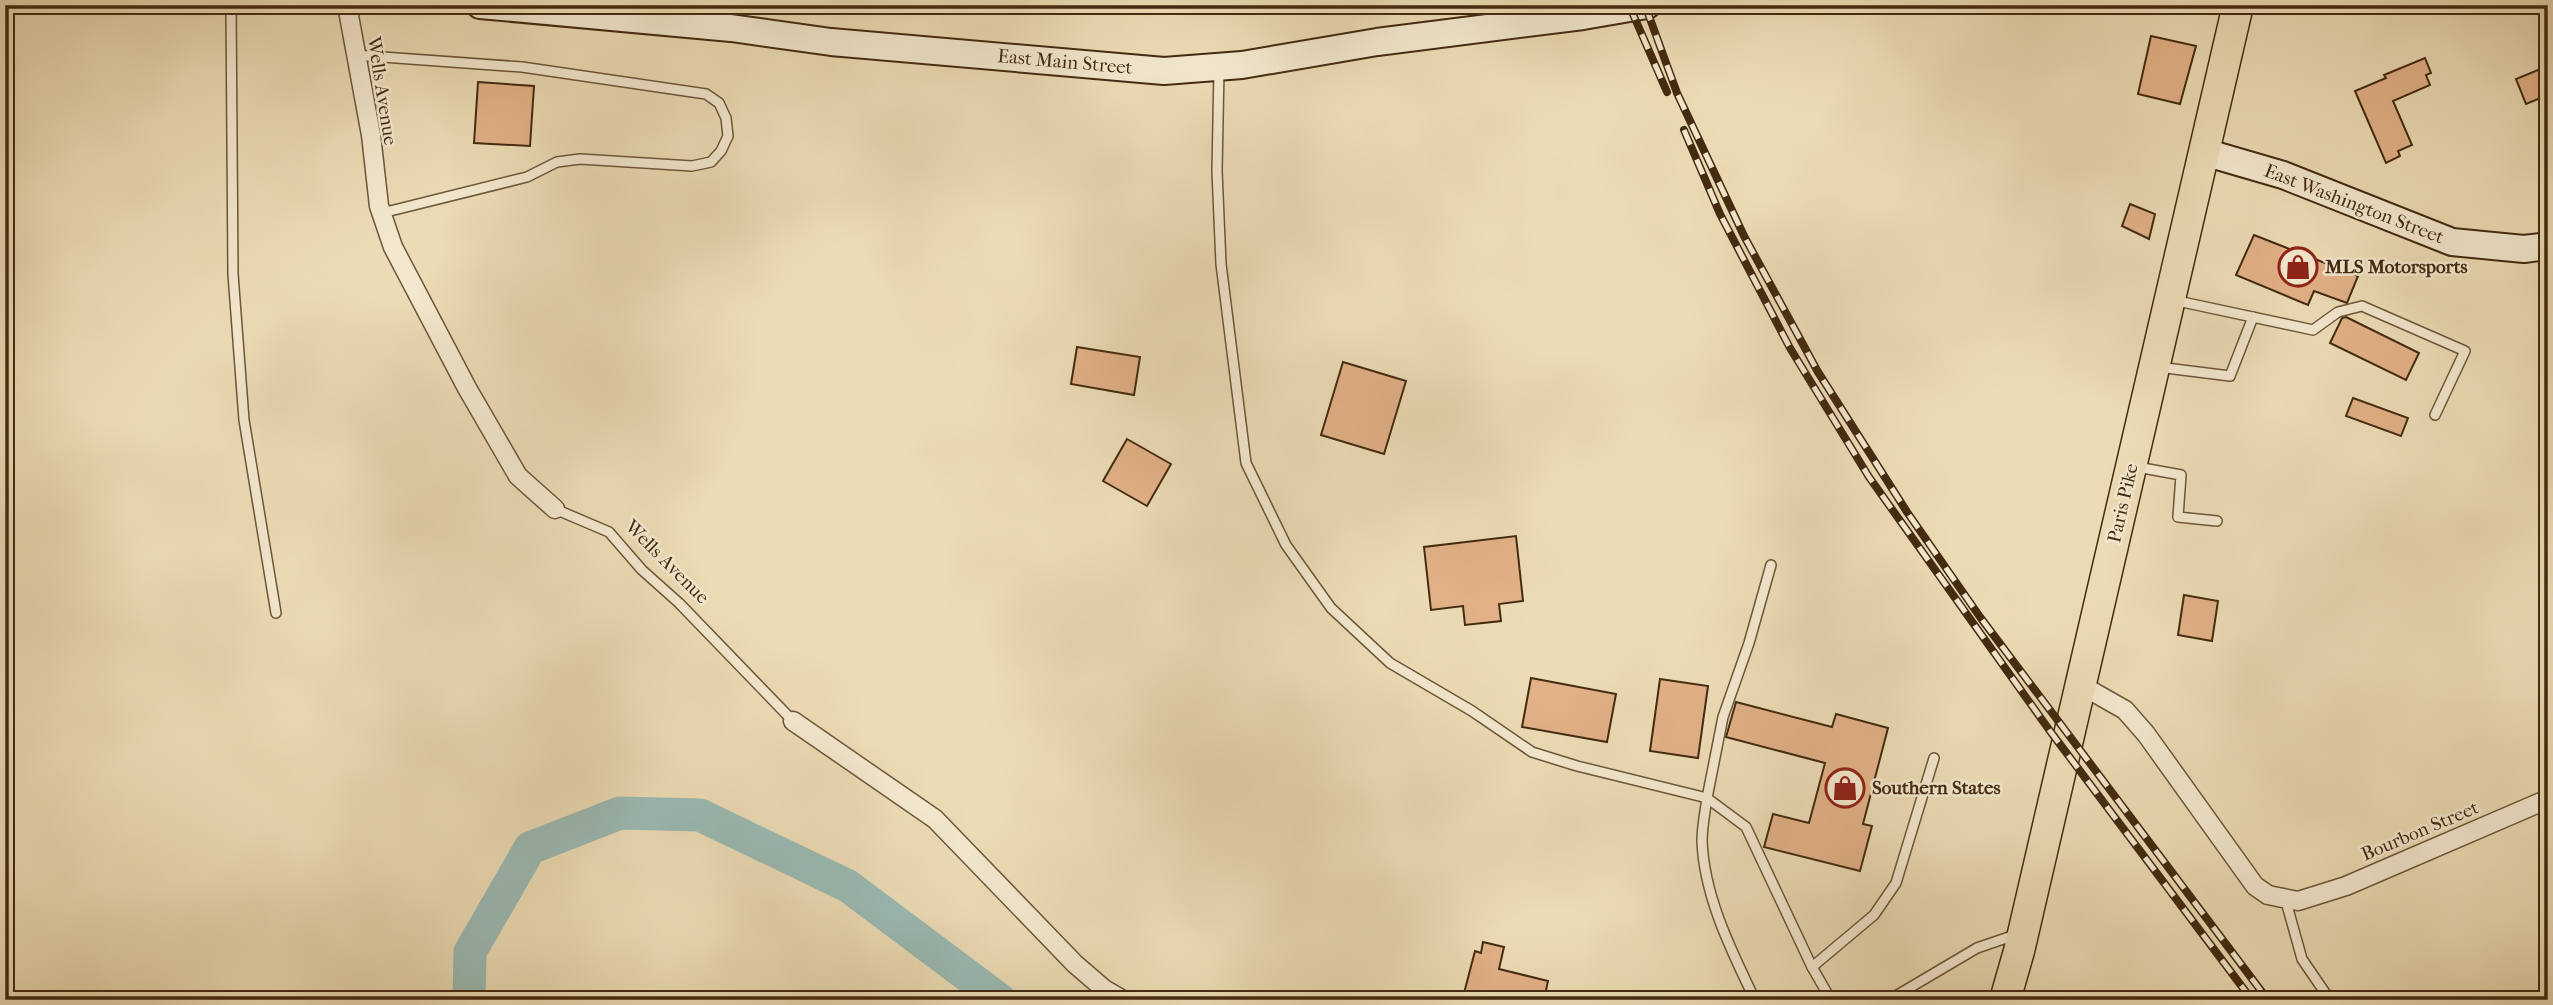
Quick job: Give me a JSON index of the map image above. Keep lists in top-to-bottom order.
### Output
{
  "streets": {
    "main road": ["Paris Pike"],
    "street": [
      "East Main Street",
      "Wells Avenue",
      "East Washington Street",
      "Bourbon Street"
    ]
  },
  "crossings": [
    ["East Washington Street", "Paris Pike"]
  ],
  "places": {
    "shop": ["MLS Motorsports", "Southern States"]
  }
}
